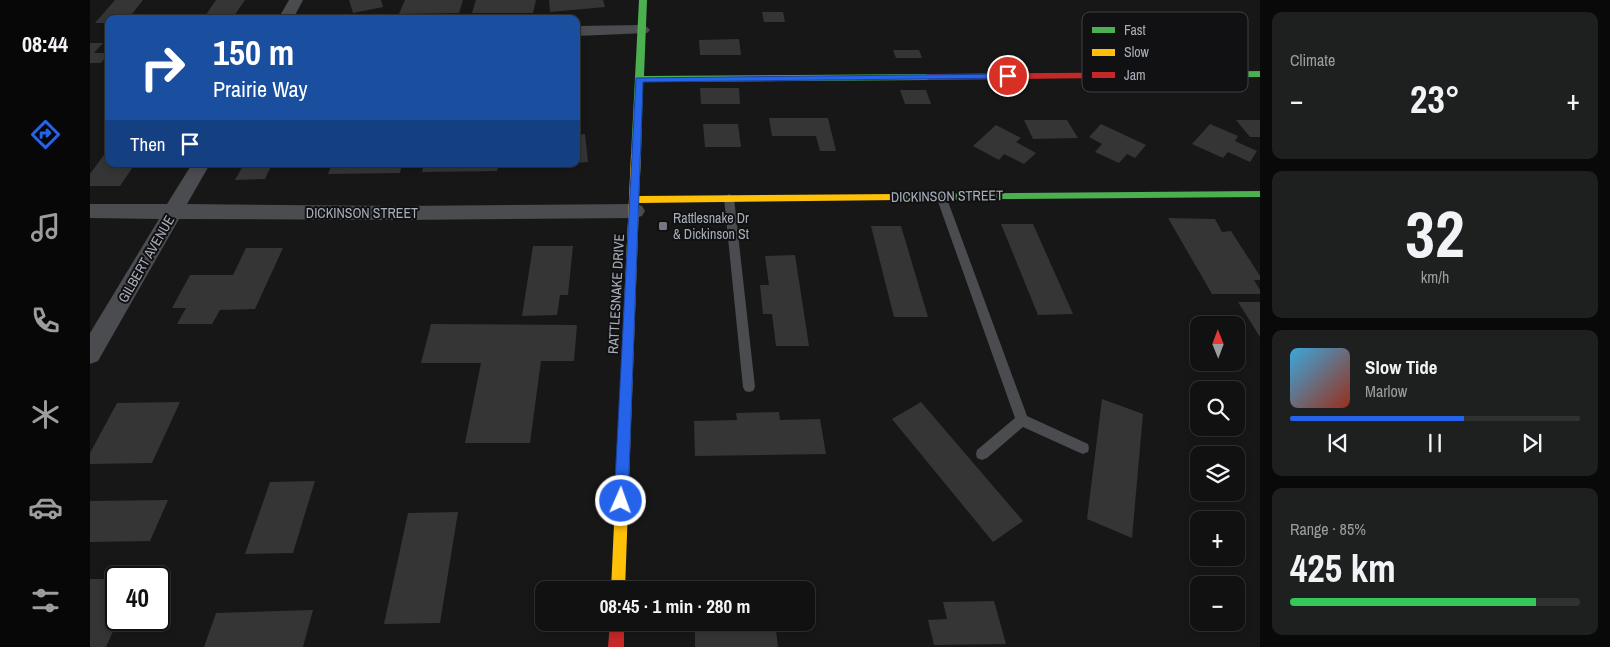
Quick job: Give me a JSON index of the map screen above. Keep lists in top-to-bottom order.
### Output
{
  "streets": {
    "street": ["DICKINSON STREET", "GILBERT AVENUE", "RATTLESNAKE DRIVE"]
  },
  "crossings": [
    ["DICKINSON STREET", "GILBERT AVENUE"],
    ["DICKINSON STREET", "RATTLESNAKE DRIVE"]
  ],
  "places": {
    "transit": ["Rattlesnake Dr & Dickinson St"]
  },
  "legend": ["Fast", "Slow", "Jam"],
  "north": "top",
  "page": {
    "tabs": "08:44",
    "tile": [
      "Climate",
      ["32", "km/h"],
      ["Range · 85%", "425 km"]
    ],
    "turn": ["150 m", "Prairie Way"],
    "heat": ["−", "23°", "+"],
    "then": "Then",
    "map_buttons": ["+", "−"],
    "song": ["Slow Tide", "Marlow"],
    "limit": "40",
    "trip": "08:45 · 1 min · 280 m"
  }
}
